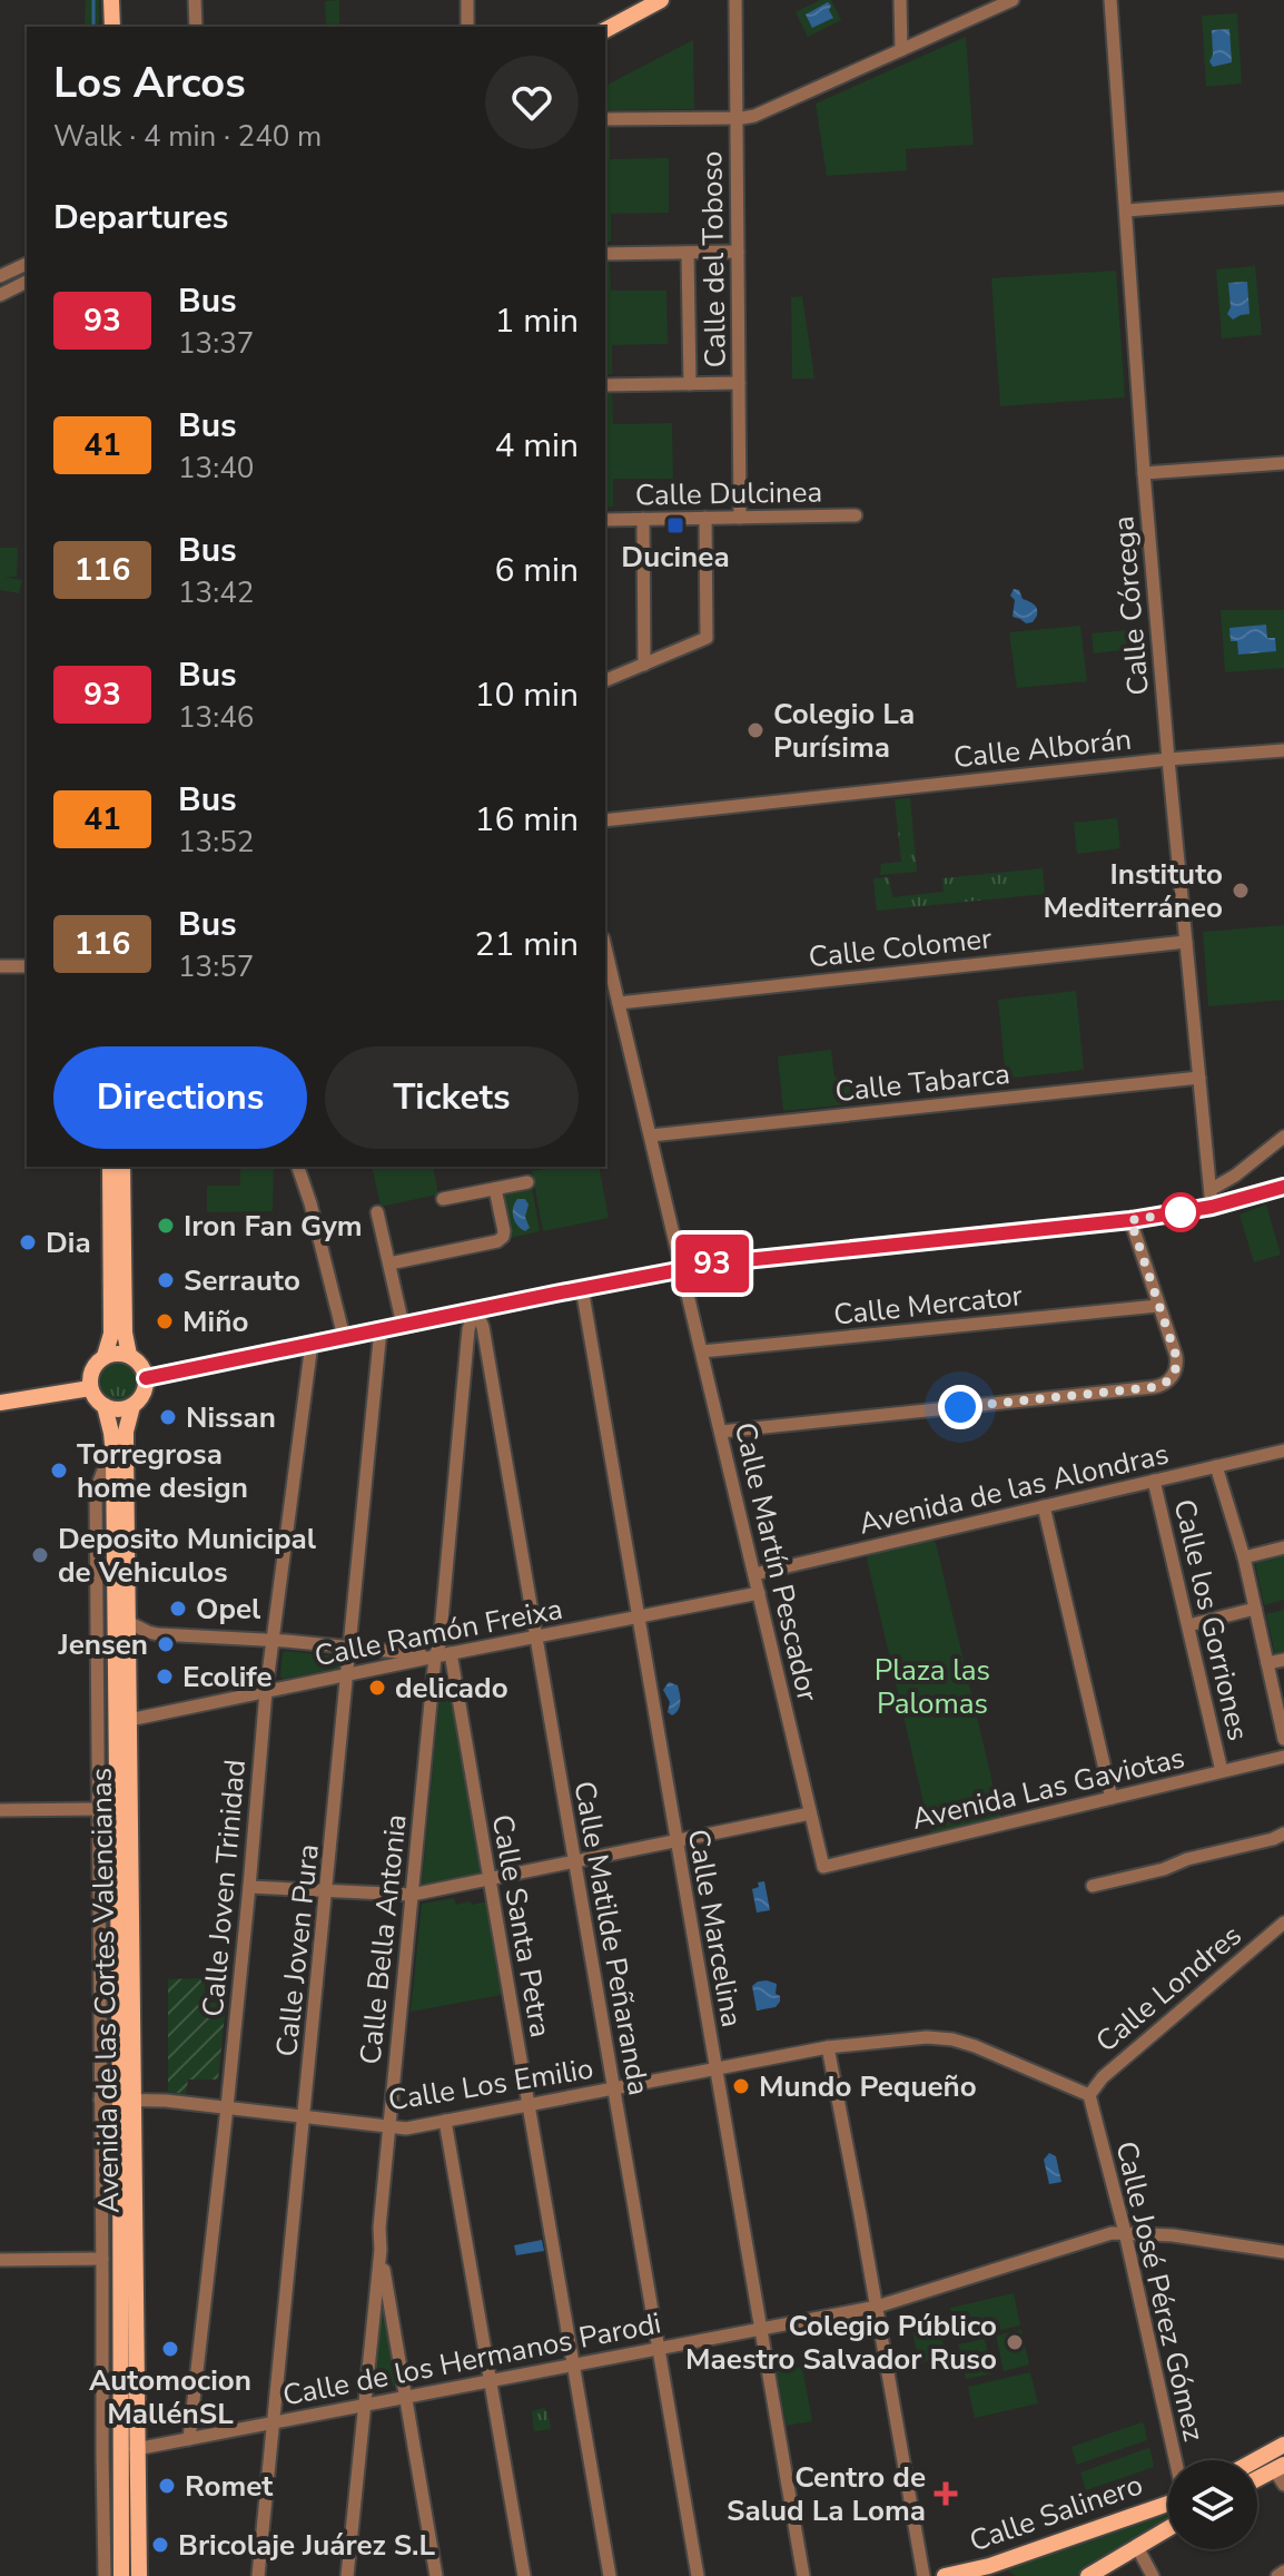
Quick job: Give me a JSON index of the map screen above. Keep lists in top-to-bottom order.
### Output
{
  "streets": {
    "main road": ["Avenida de las Cortes Valencianas", "Calle Salinero"],
    "street": [
      "Calle del Toboso",
      "Calle Dulcinea",
      "Calle Córcega",
      "Calle Alborán",
      "Calle Colomer",
      "Calle Tabarca",
      "Calle Mercator",
      "Avenida de las Alondras",
      "Calle Martín Pescador",
      "Calle los Gorriones",
      "Calle Ramón Freixa",
      "Avenida Las Gaviotas",
      "Calle Joven Trinidad",
      "Calle Santa Petra",
      "Calle Marcelina",
      "Calle Matilde Peñaranda",
      "Calle Bella Antonia",
      "Calle Joven Pura",
      "Calle Londres",
      "Calle Los Emilio",
      "Calle José Pérez Gómez",
      "Calle de los Hermanos Parodi"
    ]
  },
  "crossings": [
    ["Calle del Toboso", "Calle Dulcinea"],
    ["Calle Córcega", "Calle Alborán"],
    ["Calle Córcega", "Calle Colomer"],
    ["Calle Córcega", "Calle Tabarca"],
    ["Calle Mercator", "Calle Martín Pescador"],
    ["Avenida de las Alondras", "Calle Martín Pescador"],
    ["Avenida de las Alondras", "Calle los Gorriones"],
    ["Calle Martín Pescador", "Calle Ramón Freixa"],
    ["Calle Martín Pescador", "Avenida Las Gaviotas"],
    ["Calle los Gorriones", "Avenida Las Gaviotas"],
    ["Calle Ramón Freixa", "Calle Joven Trinidad"],
    ["Calle Ramón Freixa", "Calle Santa Petra"],
    ["Calle Ramón Freixa", "Calle Marcelina"],
    ["Calle Ramón Freixa", "Calle Matilde Peñaranda"],
    ["Calle Ramón Freixa", "Calle Bella Antonia"],
    ["Calle Ramón Freixa", "Calle Joven Pura"],
    ["Calle Ramón Freixa", "Avenida de las Cortes Valencianas"],
    ["Calle Joven Trinidad", "Calle Los Emilio"],
    ["Calle Joven Trinidad", "Calle de los Hermanos Parodi"],
    ["Calle Santa Petra", "Calle Los Emilio"],
    ["Calle Santa Petra", "Calle de los Hermanos Parodi"],
    ["Calle Marcelina", "Calle Los Emilio"],
    ["Calle Marcelina", "Calle de los Hermanos Parodi"],
    ["Calle Matilde Peñaranda", "Calle Bella Antonia"],
    ["Calle Matilde Peñaranda", "Calle Los Emilio"],
    ["Calle Matilde Peñaranda", "Calle de los Hermanos Parodi"],
    ["Calle Bella Antonia", "Calle Los Emilio"],
    ["Calle Bella Antonia", "Calle de los Hermanos Parodi"],
    ["Calle Joven Pura", "Calle Los Emilio"],
    ["Calle Joven Pura", "Calle de los Hermanos Parodi"],
    ["Calle Londres", "Calle Los Emilio"],
    ["Calle Londres", "Calle José Pérez Gómez"],
    ["Avenida de las Cortes Valencianas", "Calle Los Emilio"],
    ["Avenida de las Cortes Valencianas", "Calle de los Hermanos Parodi"],
    ["Calle Los Emilio", "Calle José Pérez Gómez"],
    ["Calle José Pérez Gómez", "Calle de los Hermanos Parodi"]
  ],
  "parks": ["Plaza las Palomas"],
  "places": {
    "transit": ["Ducinea"],
    "other": [
      "Colegio La Purísima",
      "Instituto Mediterráneo",
      "Iron Fan Gym",
      "Dia",
      "Serrauto",
      "Miño",
      "Nissan",
      "Torregrosa home design",
      "Deposito Municipal de Vehiculos",
      "Opel",
      "Jensen",
      "Ecolife",
      "delicado",
      "Mundo Pequeño",
      "Colegio Público Maestro Salvador Ruso",
      "Automocion MallénSL",
      "Romet",
      "Bricolaje Juárez S.L"
    ],
    "health": ["Centro de Salud La Loma"]
  },
  "lines": ["bus line 93"],
  "page": {
    "on_map": "93",
    "heading": [
      ["Los Arcos", "Walk · 4 min · 240 m"],
      "Departures"
    ],
    "list": [
      {
        "mark": "93",
        "name": "Bus",
        "note": "13:37",
        "value": "1 min"
      },
      {
        "mark": "41",
        "name": "Bus",
        "note": "13:40",
        "value": "4 min"
      },
      {
        "mark": "116",
        "name": "Bus",
        "note": "13:42",
        "value": "6 min"
      },
      {
        "mark": "93",
        "name": "Bus",
        "note": "13:46",
        "value": "10 min"
      },
      {
        "mark": "41",
        "name": "Bus",
        "note": "13:52",
        "value": "16 min"
      },
      {
        "mark": "116",
        "name": "Bus",
        "note": "13:57",
        "value": "21 min"
      }
    ],
    "buttons": ["Directions", "Tickets"]
  }
}
